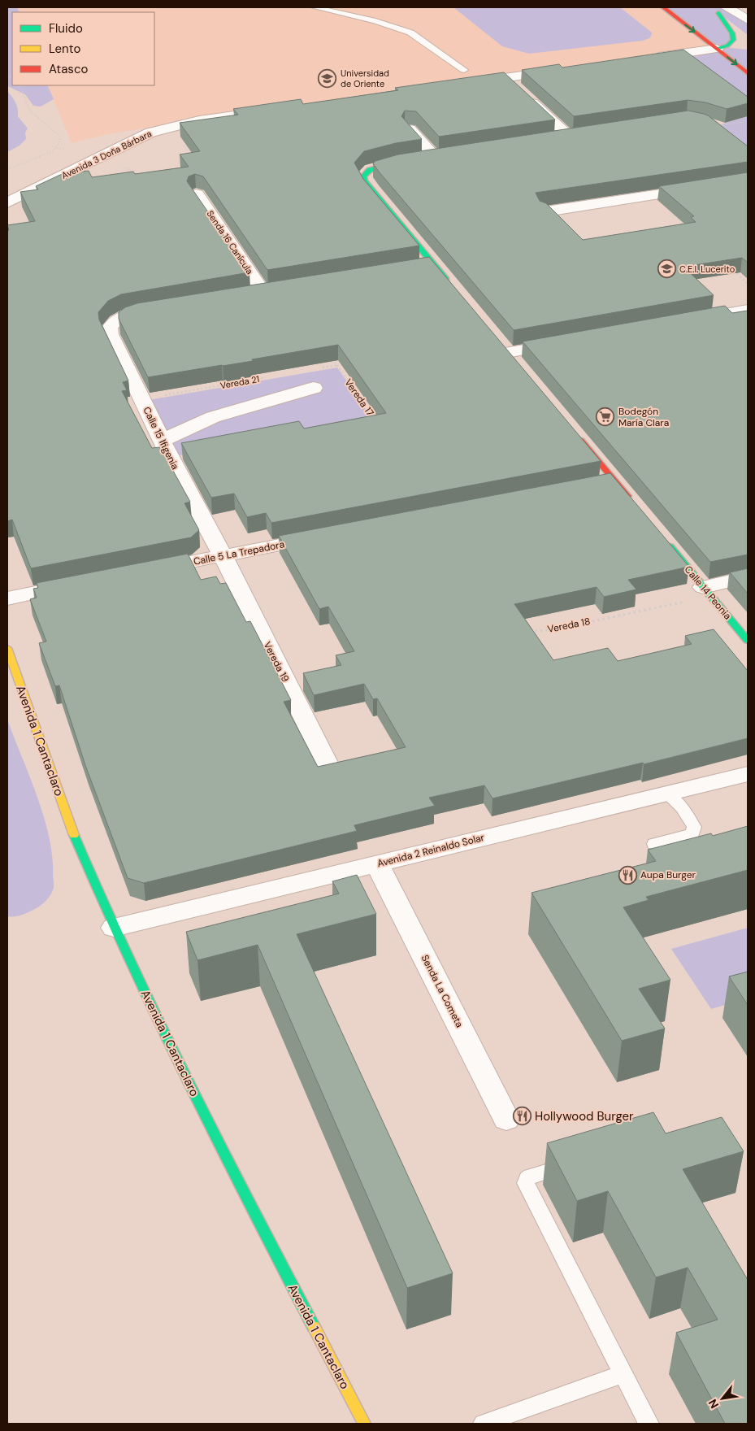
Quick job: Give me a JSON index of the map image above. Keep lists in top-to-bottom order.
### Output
{
  "streets": {
    "street": [
      "Avenida 3 Doña Bárbara",
      "Senda 16 Canícula",
      "Calle 15 Ifigenia",
      "Calle 5 La Trepadora",
      "Calle 14 Peonia",
      "Vereda 19",
      "Avenida 1 Cantaclaro",
      "Avenida 2 Reinaldo Solar",
      "Senda La Cometa"
    ],
    "path": ["Vereda 21", "Vereda 17", "Vereda 18"]
  },
  "crossings": [
    ["Vereda 21", "Calle 15 Ifigenia"],
    ["Calle 15 Ifigenia", "Calle 5 La Trepadora"],
    ["Calle 15 Ifigenia", "Vereda 19"],
    ["Calle 5 La Trepadora", "Vereda 19"],
    ["Calle 14 Peonia", "Vereda 18"],
    ["Avenida 1 Cantaclaro", "Avenida 2 Reinaldo Solar"],
    ["Avenida 2 Reinaldo Solar", "Senda La Cometa"]
  ],
  "places": {
    "school or university": ["Universidad de Oriente", "C.E.I. Lucerito"],
    "supermarket": ["Bodegón María Clara"],
    "restaurant": ["Aupa Burger", "Hollywood Burger"]
  },
  "legend": ["Fluido", "Lento", "Atasco"],
  "north": "bottom left"
}
